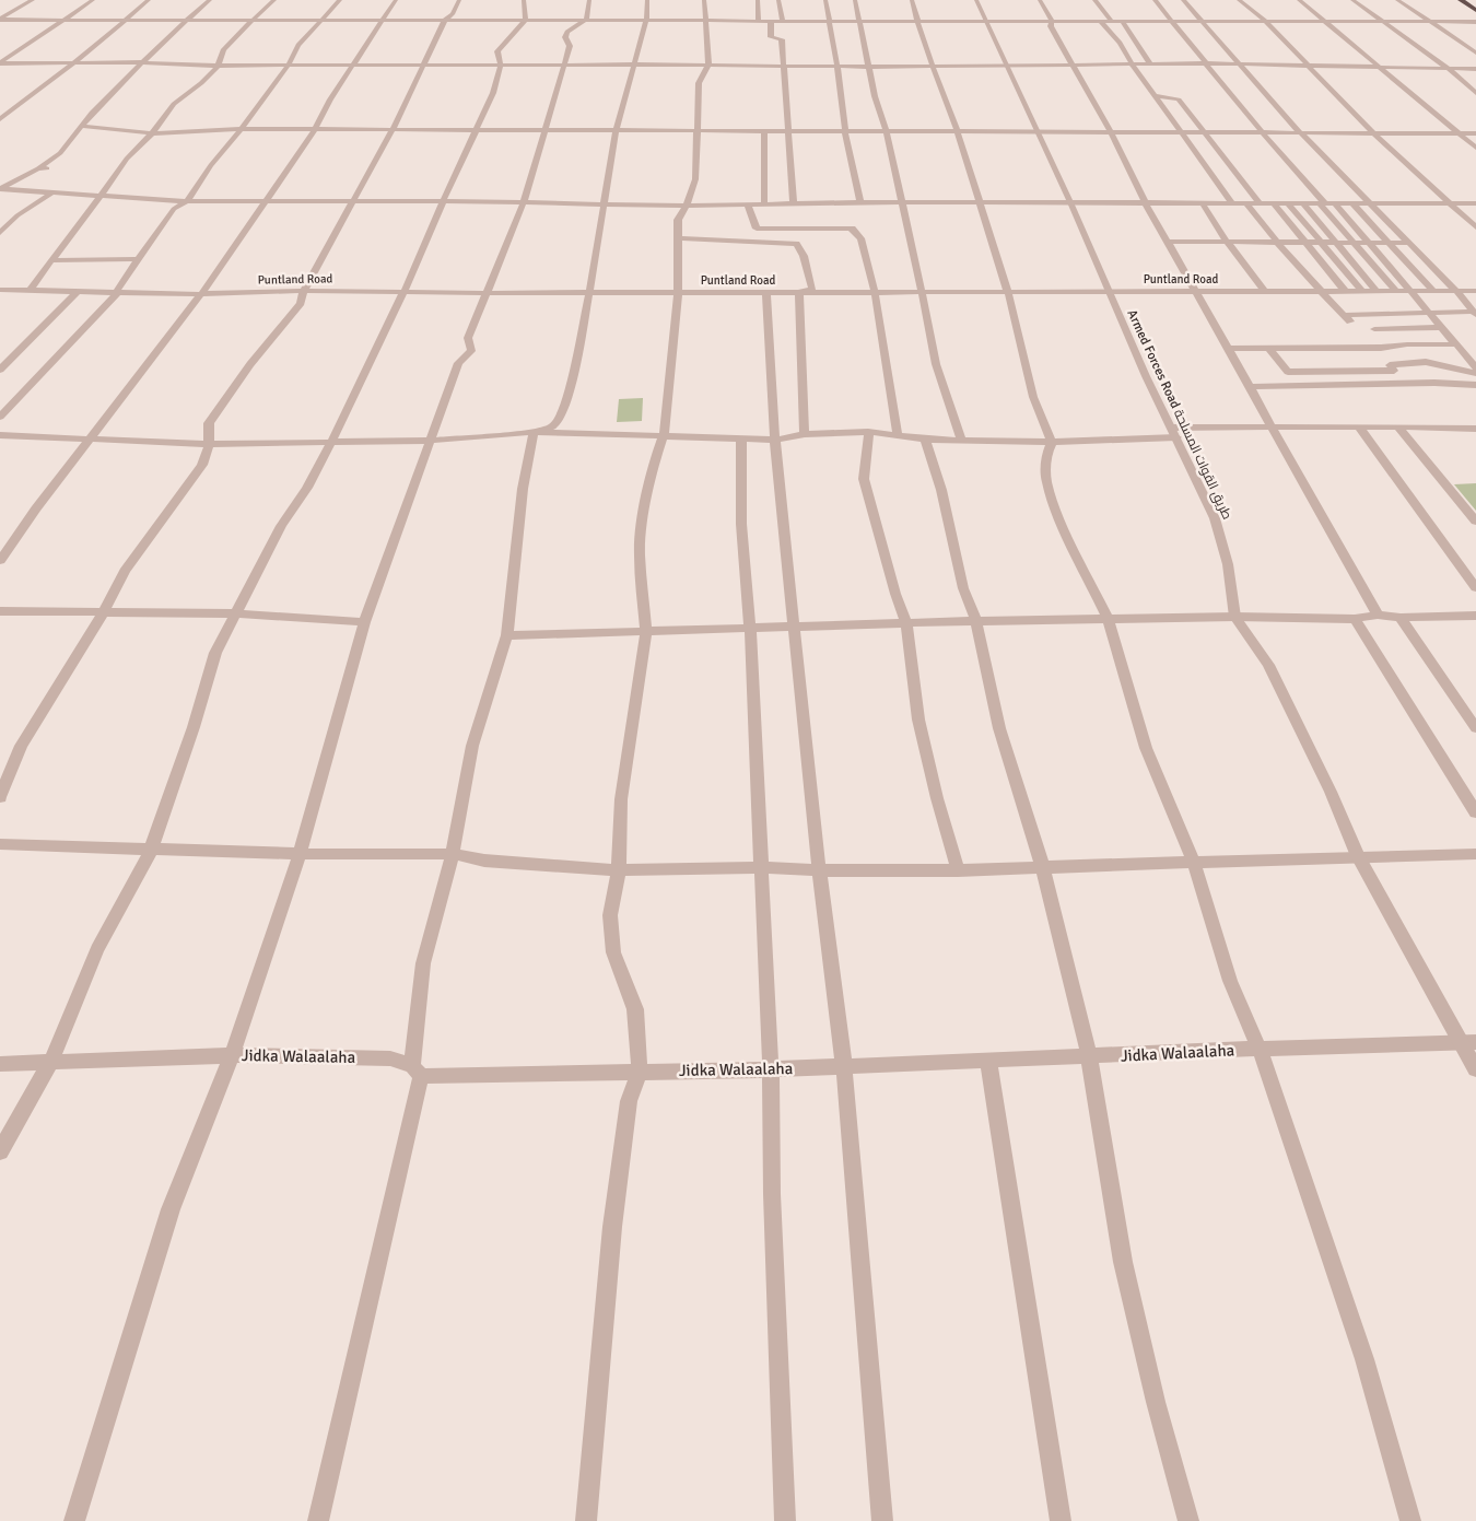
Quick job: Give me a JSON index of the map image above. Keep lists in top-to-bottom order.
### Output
{
  "streets": {
    "street": ["Puntland Road", "Armed Forces Road طريق القوات المسلحة", "Jidka Walaalaha"]
  },
  "crossings": [
    ["Puntland Road", "Armed Forces Road طريق القوات المسلحة"],
    ["Armed Forces Road طريق القوات المسلحة", "Jidka Walaalaha"]
  ]
}
